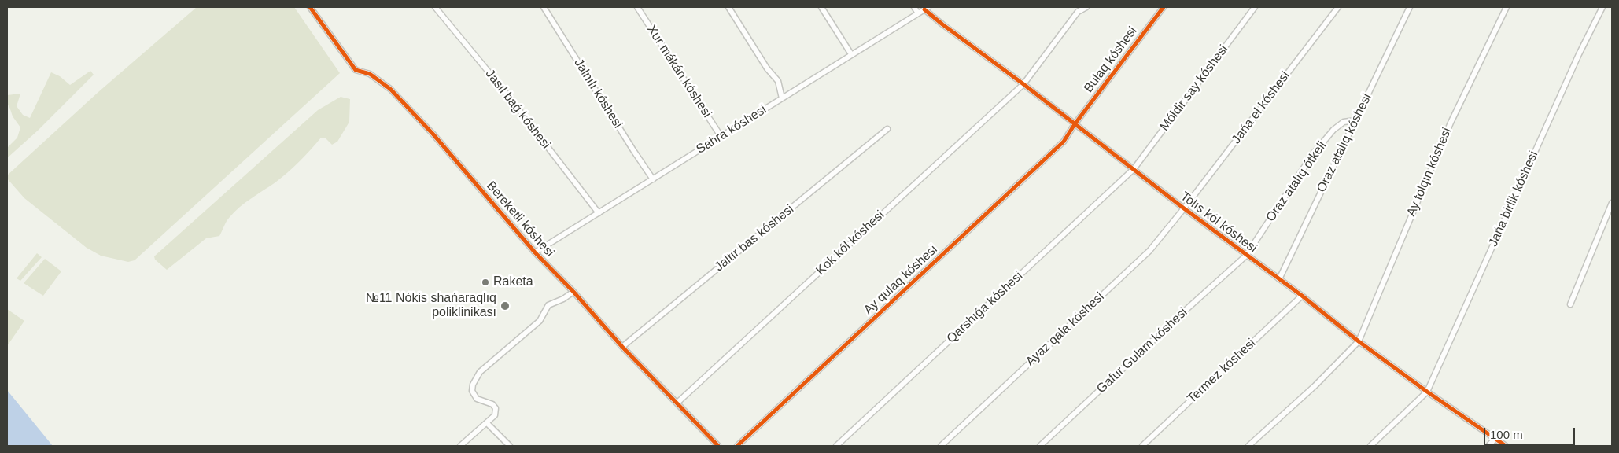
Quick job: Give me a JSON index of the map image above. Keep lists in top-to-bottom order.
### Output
{
  "streets": {
    "street": [
      "Bulaq kóshesi",
      "Xur mákán kóshesi",
      "Móldir say kóshesi",
      "Jalnılı kóshesi",
      "Jańa el kóshesi",
      "Jasıl baǵ kóshesi",
      "Sahra kóshesi",
      "Oraz atalıq kóshesi",
      "Ay tolqın kóshesi",
      "Oraz atalıq ótkeli",
      "Jańa birlik kóshesi",
      "Bereketli kóshesi",
      "Tolıs kól kóshesi",
      "Jaltır bas kóshesi",
      "Kók kól kóshesi",
      "Ay qulaq kóshesi",
      "Qarshıǵa kóshesi",
      "Ayaz qala kóshesi",
      "Gafur Gulam kóshesi",
      "Termez kóshesi"
    ]
  },
  "crossings": [
    ["Bulaq kóshesi", "Tolıs kól kóshesi"],
    ["Bulaq kóshesi", "Ay qulaq kóshesi"],
    ["Xur mákán kóshesi", "Sahra kóshesi"],
    ["Móldir say kóshesi", "Tolıs kól kóshesi"],
    ["Móldir say kóshesi", "Qarshıǵa kóshesi"],
    ["Jalnılı kóshesi", "Sahra kóshesi"],
    ["Jańa el kóshesi", "Tolıs kól kóshesi"],
    ["Jańa el kóshesi", "Ayaz qala kóshesi"],
    ["Jasıl baǵ kóshesi", "Sahra kóshesi"],
    ["Sahra kóshesi", "Bereketli kóshesi"],
    ["Sahra kóshesi", "Tolıs kól kóshesi"],
    ["Oraz atalıq kóshesi", "Oraz atalıq ótkeli"],
    ["Oraz atalıq kóshesi", "Tolıs kól kóshesi"],
    ["Ay tolqın kóshesi", "Tolıs kól kóshesi"],
    ["Oraz atalıq ótkeli", "Tolıs kól kóshesi"],
    ["Oraz atalıq ótkeli", "Gafur Gulam kóshesi"],
    ["Jańa birlik kóshesi", "Tolıs kól kóshesi"],
    ["Bereketli kóshesi", "Jaltır bas kóshesi"],
    ["Bereketli kóshesi", "Kók kól kóshesi"],
    ["Tolıs kól kóshesi", "Kók kól kóshesi"],
    ["Tolıs kól kóshesi", "Ay qulaq kóshesi"],
    ["Tolıs kól kóshesi", "Qarshıǵa kóshesi"],
    ["Tolıs kól kóshesi", "Ayaz qala kóshesi"],
    ["Tolıs kól kóshesi", "Gafur Gulam kóshesi"],
    ["Tolıs kól kóshesi", "Termez kóshesi"]
  ],
  "places": ["Raketa", "№11 Nókis shańaraqlıq poliklinikası"],
  "scale_bar": "100 m"
}
